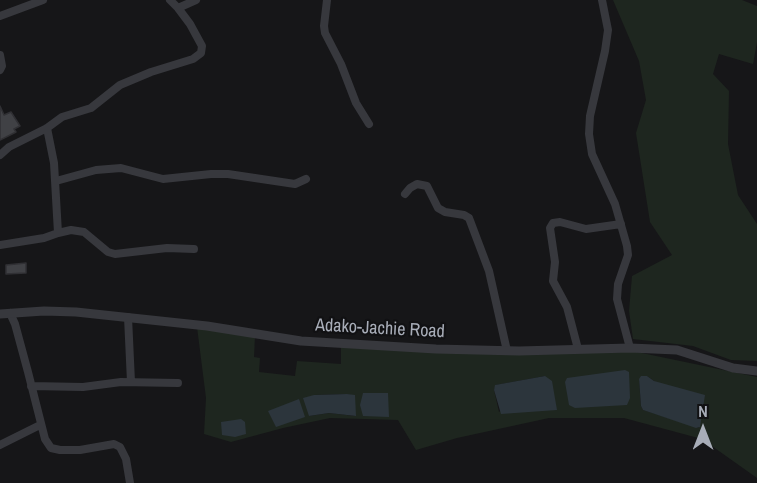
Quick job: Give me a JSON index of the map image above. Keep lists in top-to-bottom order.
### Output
{
  "streets": {
    "street": ["Adako-Jachie Road"]
  },
  "north": "top"
}
